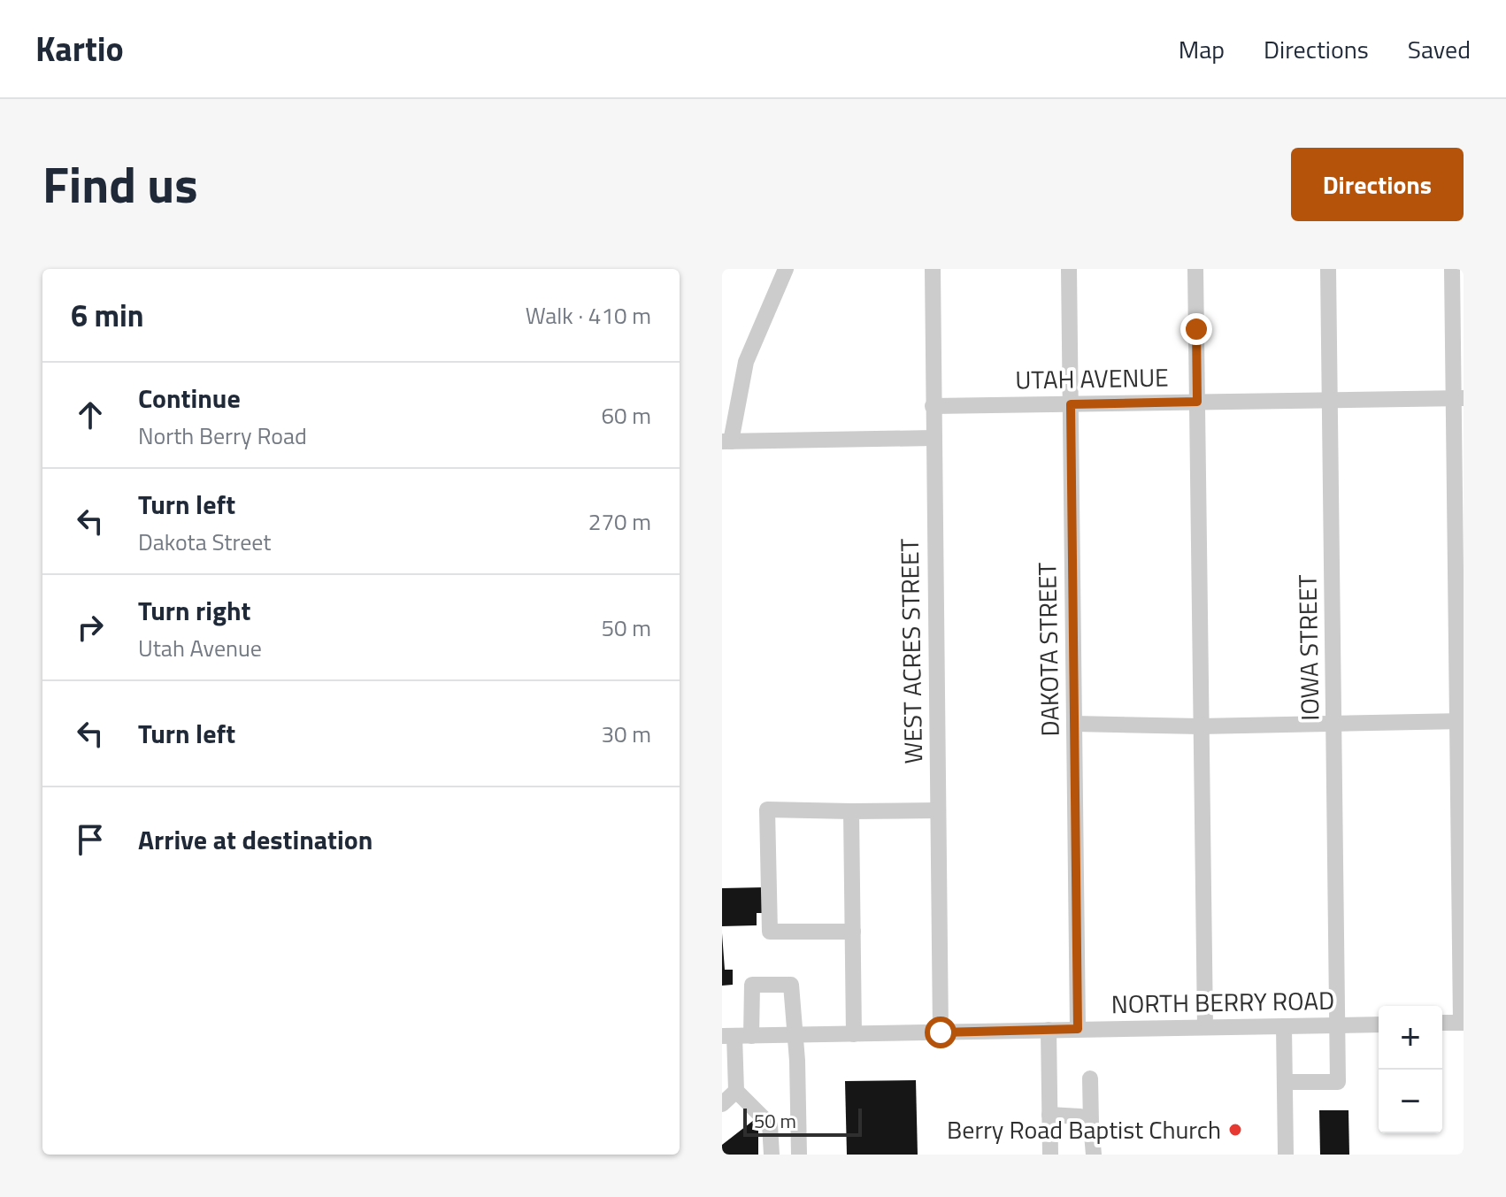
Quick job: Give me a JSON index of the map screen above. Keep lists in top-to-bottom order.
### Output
{
  "streets": {
    "street": [
      "UTAH AVENUE",
      "IOWA STREET",
      "DAKOTA STREET",
      "WEST ACRES STREET",
      "NORTH BERRY ROAD"
    ]
  },
  "crossings": [
    ["UTAH AVENUE", "IOWA STREET"],
    ["UTAH AVENUE", "DAKOTA STREET"],
    ["UTAH AVENUE", "WEST ACRES STREET"],
    ["IOWA STREET", "NORTH BERRY ROAD"],
    ["DAKOTA STREET", "NORTH BERRY ROAD"],
    ["WEST ACRES STREET", "NORTH BERRY ROAD"]
  ],
  "places": ["Berry Road Baptist Church"],
  "scale_bar": "50 m",
  "page": {
    "header": "Kartio",
    "nav": ["Map", "Directions", "Saved"],
    "title": "Find us",
    "buttons": "Directions",
    "heading": ["6 min", "Walk · 410 m"],
    "list": [
      ["Continue", "North Berry Road", "60 m"],
      ["Turn left", "Dakota Street", "270 m"],
      ["Turn right", "Utah Avenue", "50 m"],
      ["Turn left", "30 m"],
      "Arrive at destination"
    ],
    "map_buttons": ["+", "−"],
    "scale": "50 m"
  }
}
